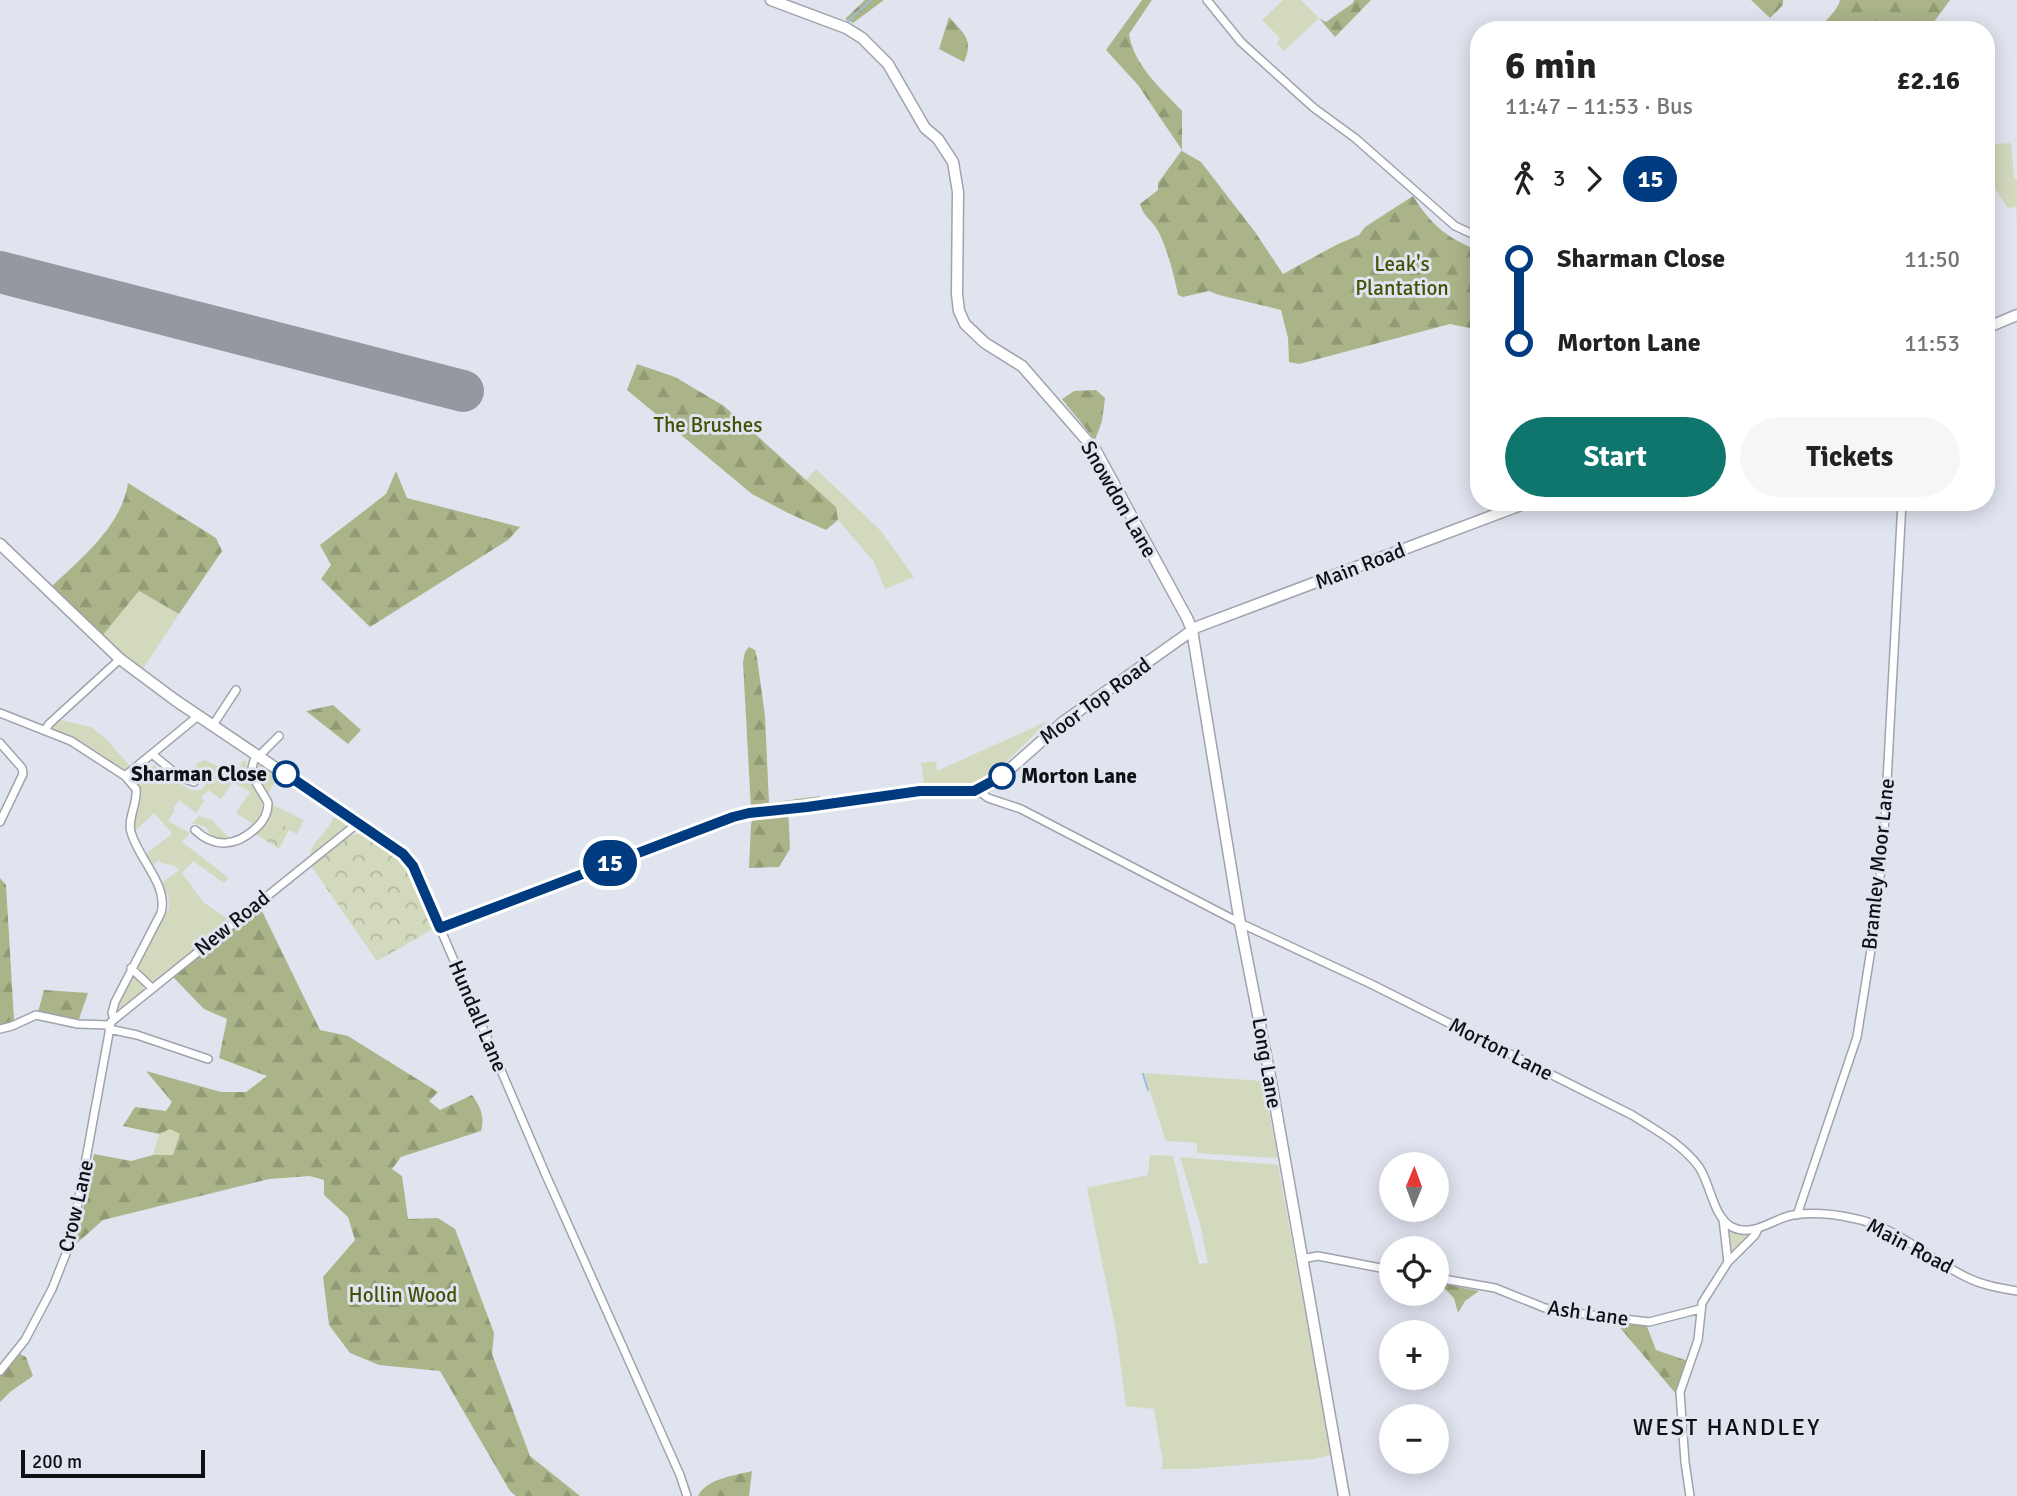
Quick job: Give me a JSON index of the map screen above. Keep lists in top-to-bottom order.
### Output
{
  "streets": {
    "street": [
      "Snowdon Lane",
      "Main Road",
      "Moor Top Road",
      "Bramley Moor Lane",
      "New Road",
      "Hundall Lane",
      "Morton Lane",
      "Long Lane",
      "Crow Lane",
      "Ash Lane"
    ]
  },
  "crossings": [
    ["Snowdon Lane", "Main Road"],
    ["Snowdon Lane", "Moor Top Road"],
    ["Snowdon Lane", "Long Lane"],
    ["Main Road", "Moor Top Road"],
    ["Main Road", "Bramley Moor Lane"],
    ["Main Road", "Morton Lane"],
    ["Main Road", "Long Lane"],
    ["Main Road", "Ash Lane"],
    ["Moor Top Road", "Morton Lane"],
    ["Moor Top Road", "Long Lane"],
    ["New Road", "Hundall Lane"],
    ["New Road", "Crow Lane"],
    ["Morton Lane", "Long Lane"]
  ],
  "districts": ["WEST HANDLEY"],
  "parks": ["Leak's Plantation", "The Brushes", "Hollin Wood"],
  "places": ["Sharman Close", "Morton Lane"],
  "lines": ["bus line 15"],
  "scale_bar": "200 m",
  "north": "top",
  "page": {
    "on_map": "15",
    "heading": ["6 min", "11:47 – 11:53 · Bus", "£2.16"],
    "legs": ["3", "15"],
    "list": [
      {
        "name": "Sharman Close",
        "value": "11:50"
      },
      {
        "name": "Morton Lane",
        "value": "11:53"
      }
    ],
    "buttons": ["Start", "Tickets"],
    "map_buttons": ["+", "−"],
    "scale": "200 m"
  }
}
